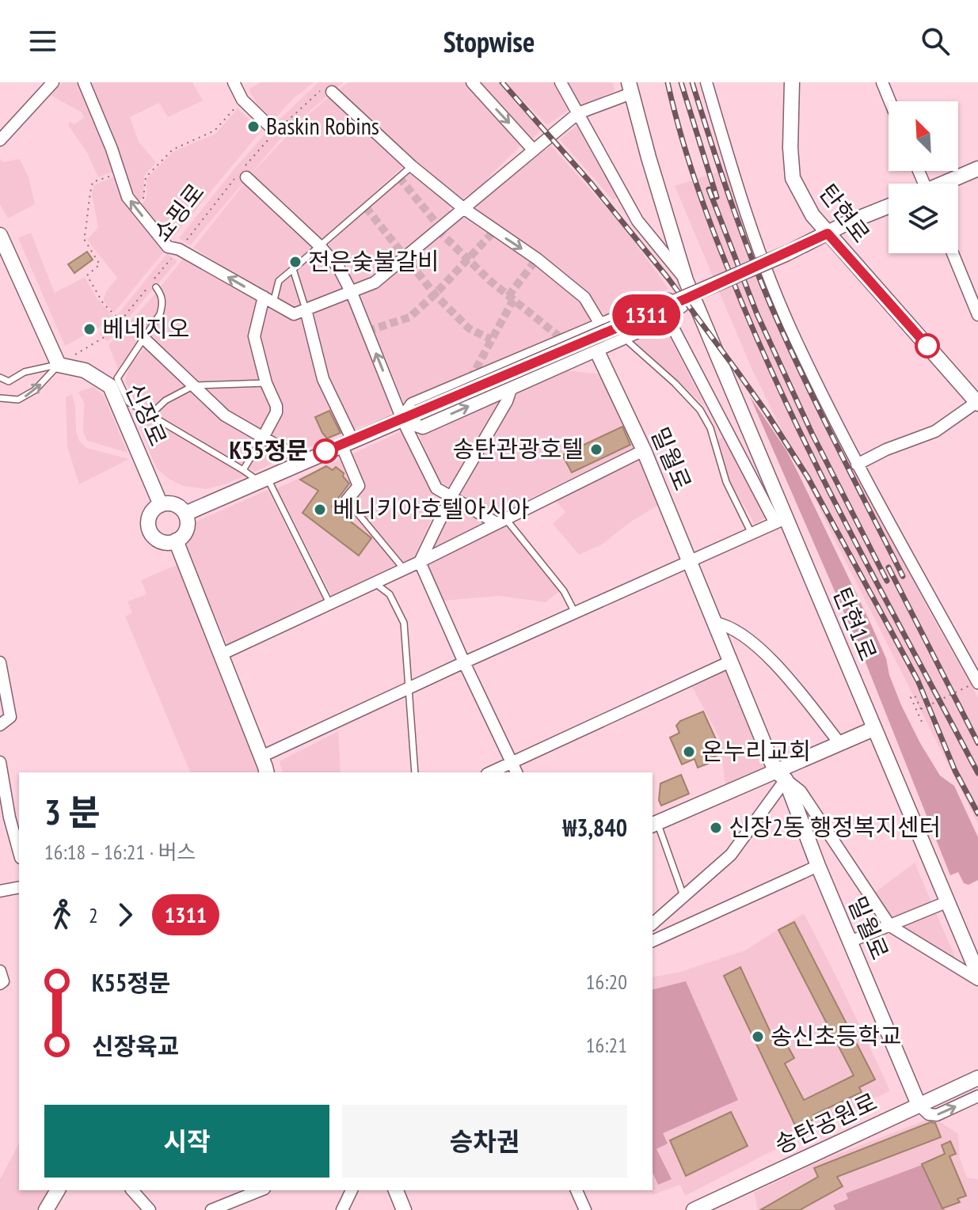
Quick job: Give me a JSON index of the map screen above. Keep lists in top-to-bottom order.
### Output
{
  "streets": {
    "street": [
      "탄현로",
      "신장로",
      "밀월로",
      "탄현1로",
      "송탄공원로"
    ],
    "path": ["쇼핑로"]
  },
  "crossings": [
    ["쇼핑로", "신장로"],
    ["밀월로", "송탄공원로"]
  ],
  "places": [
    "Baskin Robins",
    "전은숮불갈비",
    "베네지오",
    "송탄관광호텔",
    "K55정문",
    "베니키아호텔아시아",
    "온누리교회",
    "신장2동 행정복지센터",
    "송신초등학교"
  ],
  "lines": ["bus line 1311"],
  "north": "top left",
  "page": {
    "header": "Stopwise",
    "on_map": "1311",
    "heading": ["3 분", "16:18 – 16:21 · 버스", "₩3,840"],
    "legs": ["2", "1311"],
    "list": [
      {
        "name": "K55정문",
        "value": "16:20"
      },
      {
        "name": "신장육교",
        "value": "16:21"
      }
    ],
    "buttons": ["시작", "승차권"]
  }
}
